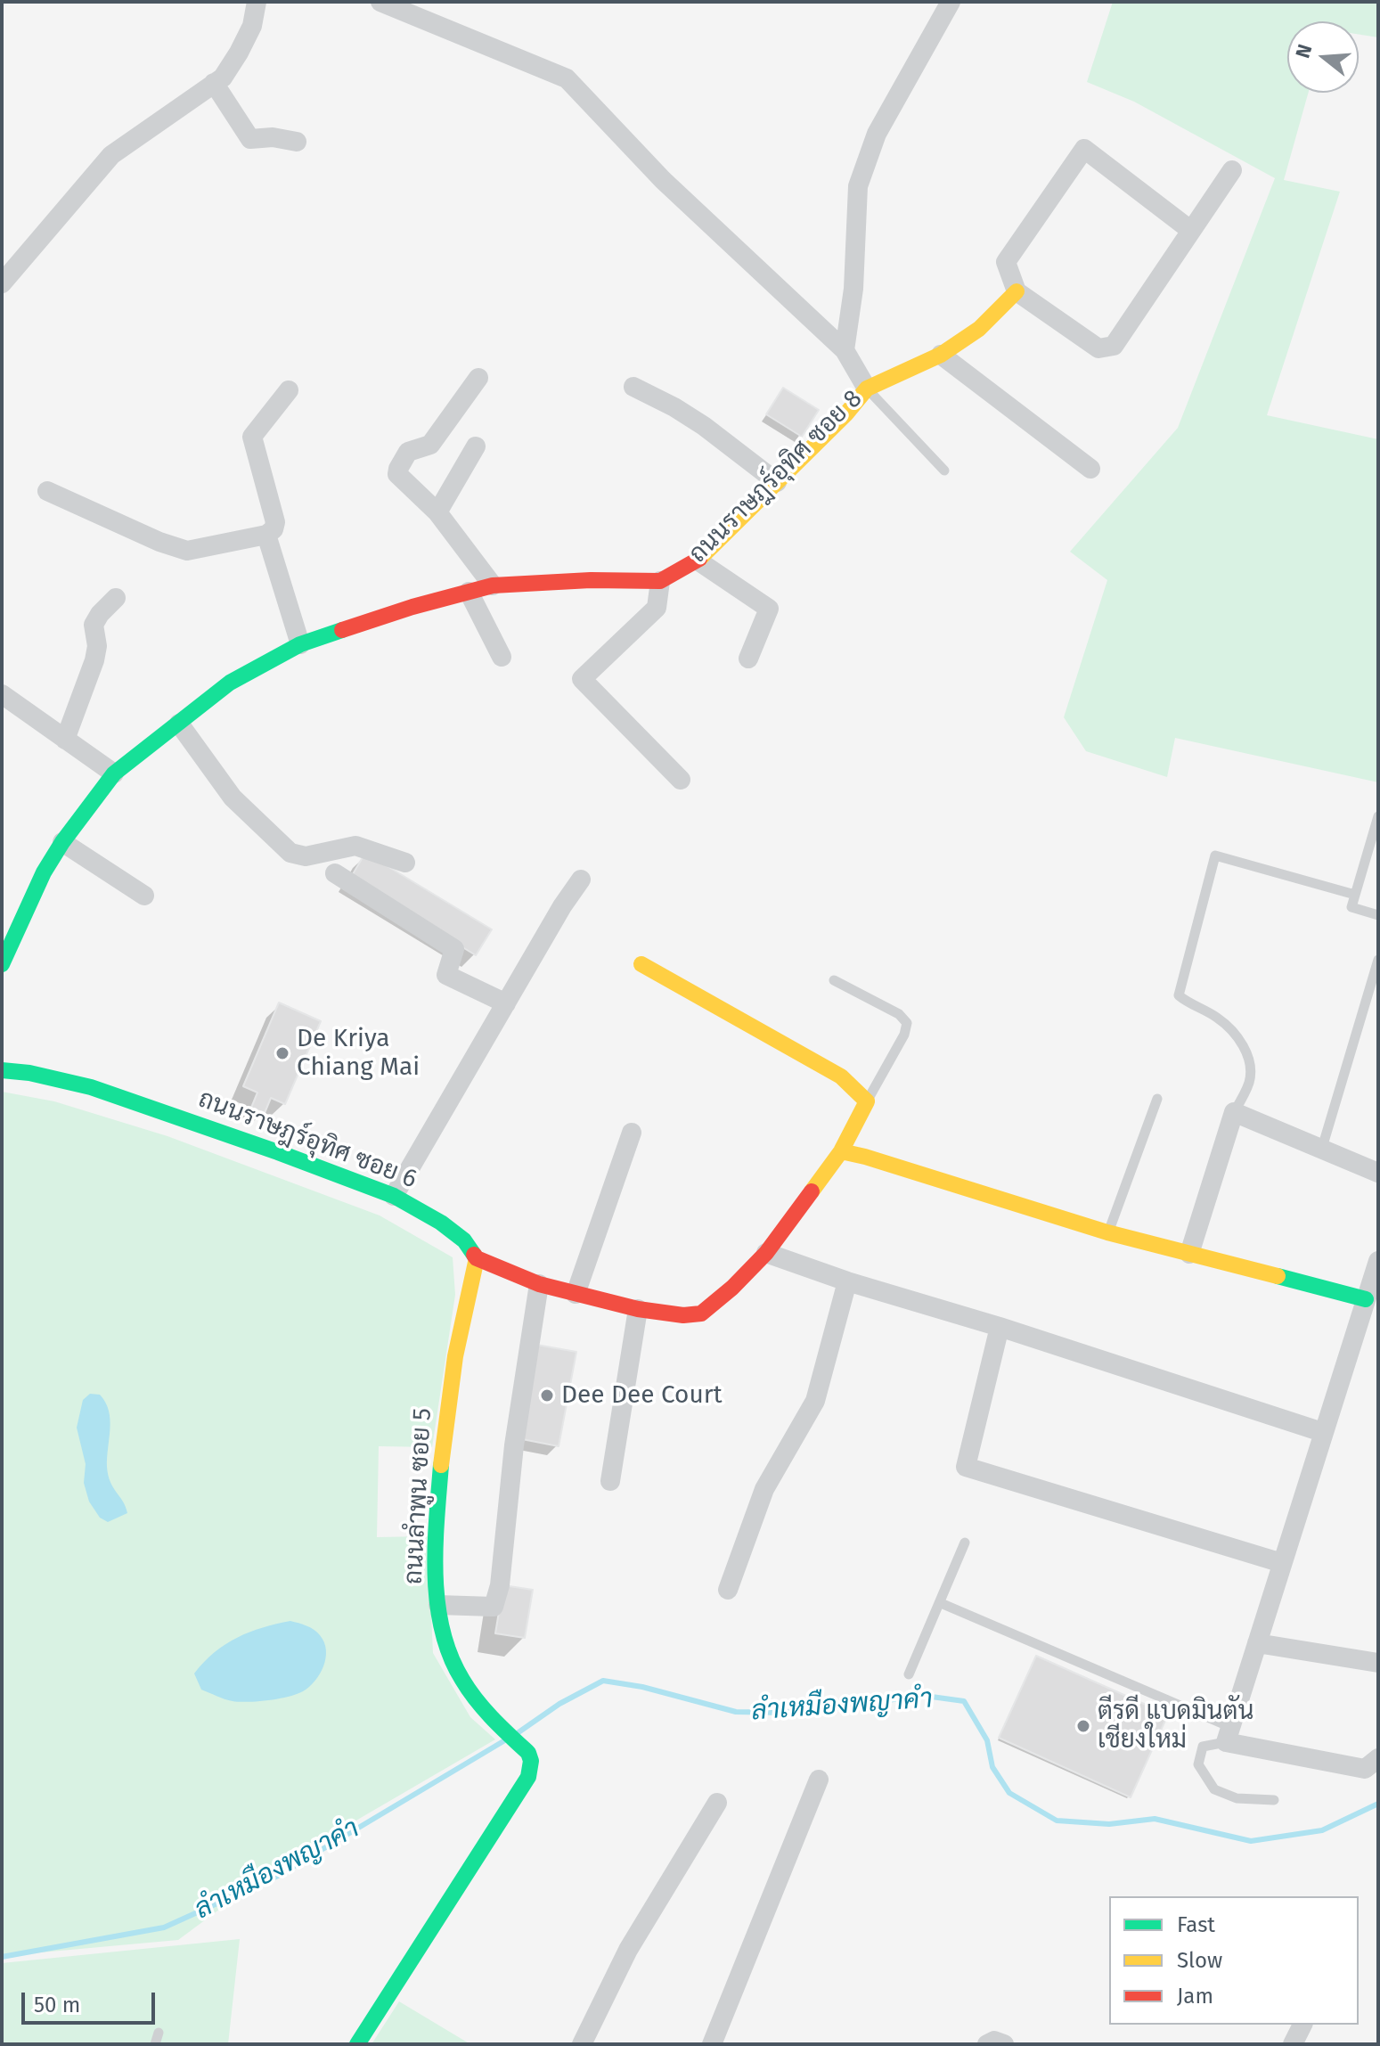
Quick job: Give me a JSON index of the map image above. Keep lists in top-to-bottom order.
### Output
{
  "streets": {
    "street": ["ถนนราษฎร์อุทิศ ซอย 8", "ถนนราษฎร์อุทิศ ซอย 6", "ถนนลำพูน ซอย 5"]
  },
  "crossings": [
    ["ถนนราษฎร์อุทิศ ซอย 6", "ถนนลำพูน ซอย 5"]
  ],
  "water": ["ลำเหมืองพญาคำ"],
  "places": ["De Kriya Chiang Mai", "Dee Dee Court", "ตีรดี แบดมินตัน เชียงใหม่"],
  "legend": ["Fast", "Slow", "Jam"],
  "scale_bar": "50 m",
  "north": "left"
}
